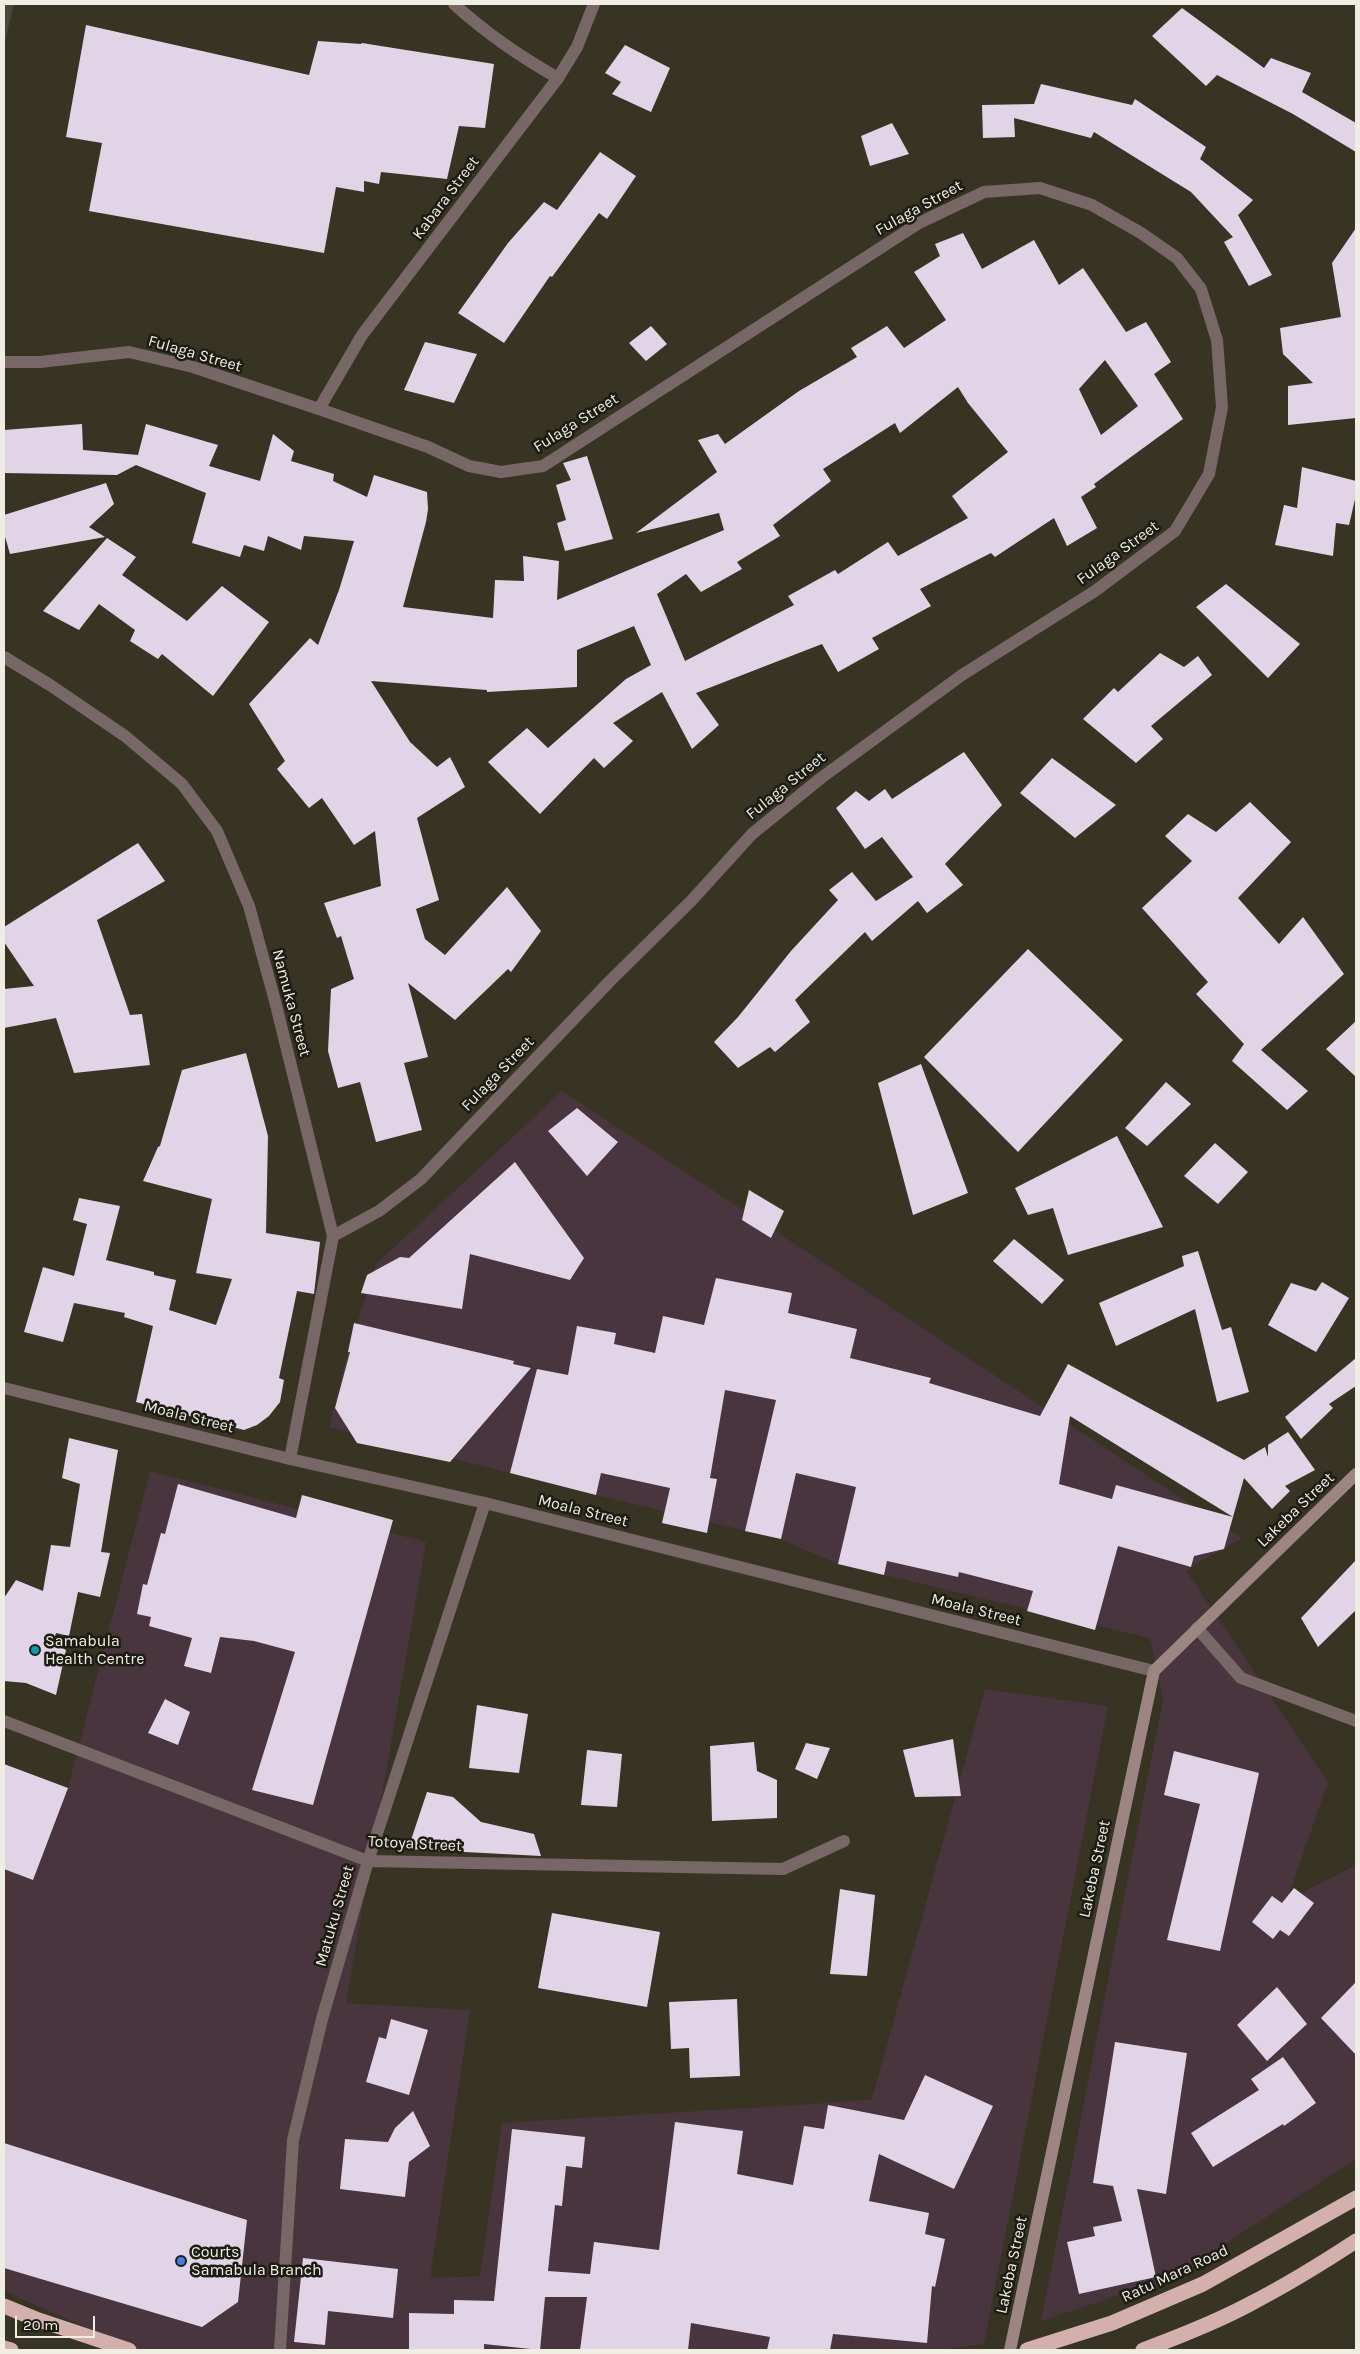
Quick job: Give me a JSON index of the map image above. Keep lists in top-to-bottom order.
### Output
{
  "streets": {
    "highway": ["Ratu Mara Road"],
    "main road": ["Lakeba Street"],
    "street": [
      "Kabara Street",
      "Fulaga Street",
      "Namuka Street",
      "Moala Street",
      "Totoya Street",
      "Matuku Street"
    ]
  },
  "crossings": [
    ["Kabara Street", "Fulaga Street"],
    ["Fulaga Street", "Namuka Street"],
    ["Namuka Street", "Moala Street"],
    ["Moala Street", "Lakeba Street"],
    ["Moala Street", "Matuku Street"],
    ["Totoya Street", "Matuku Street"]
  ],
  "places": ["Samabula Health Centre", "Courts Samabula Branch"],
  "scale_bar": "20 m"
}
